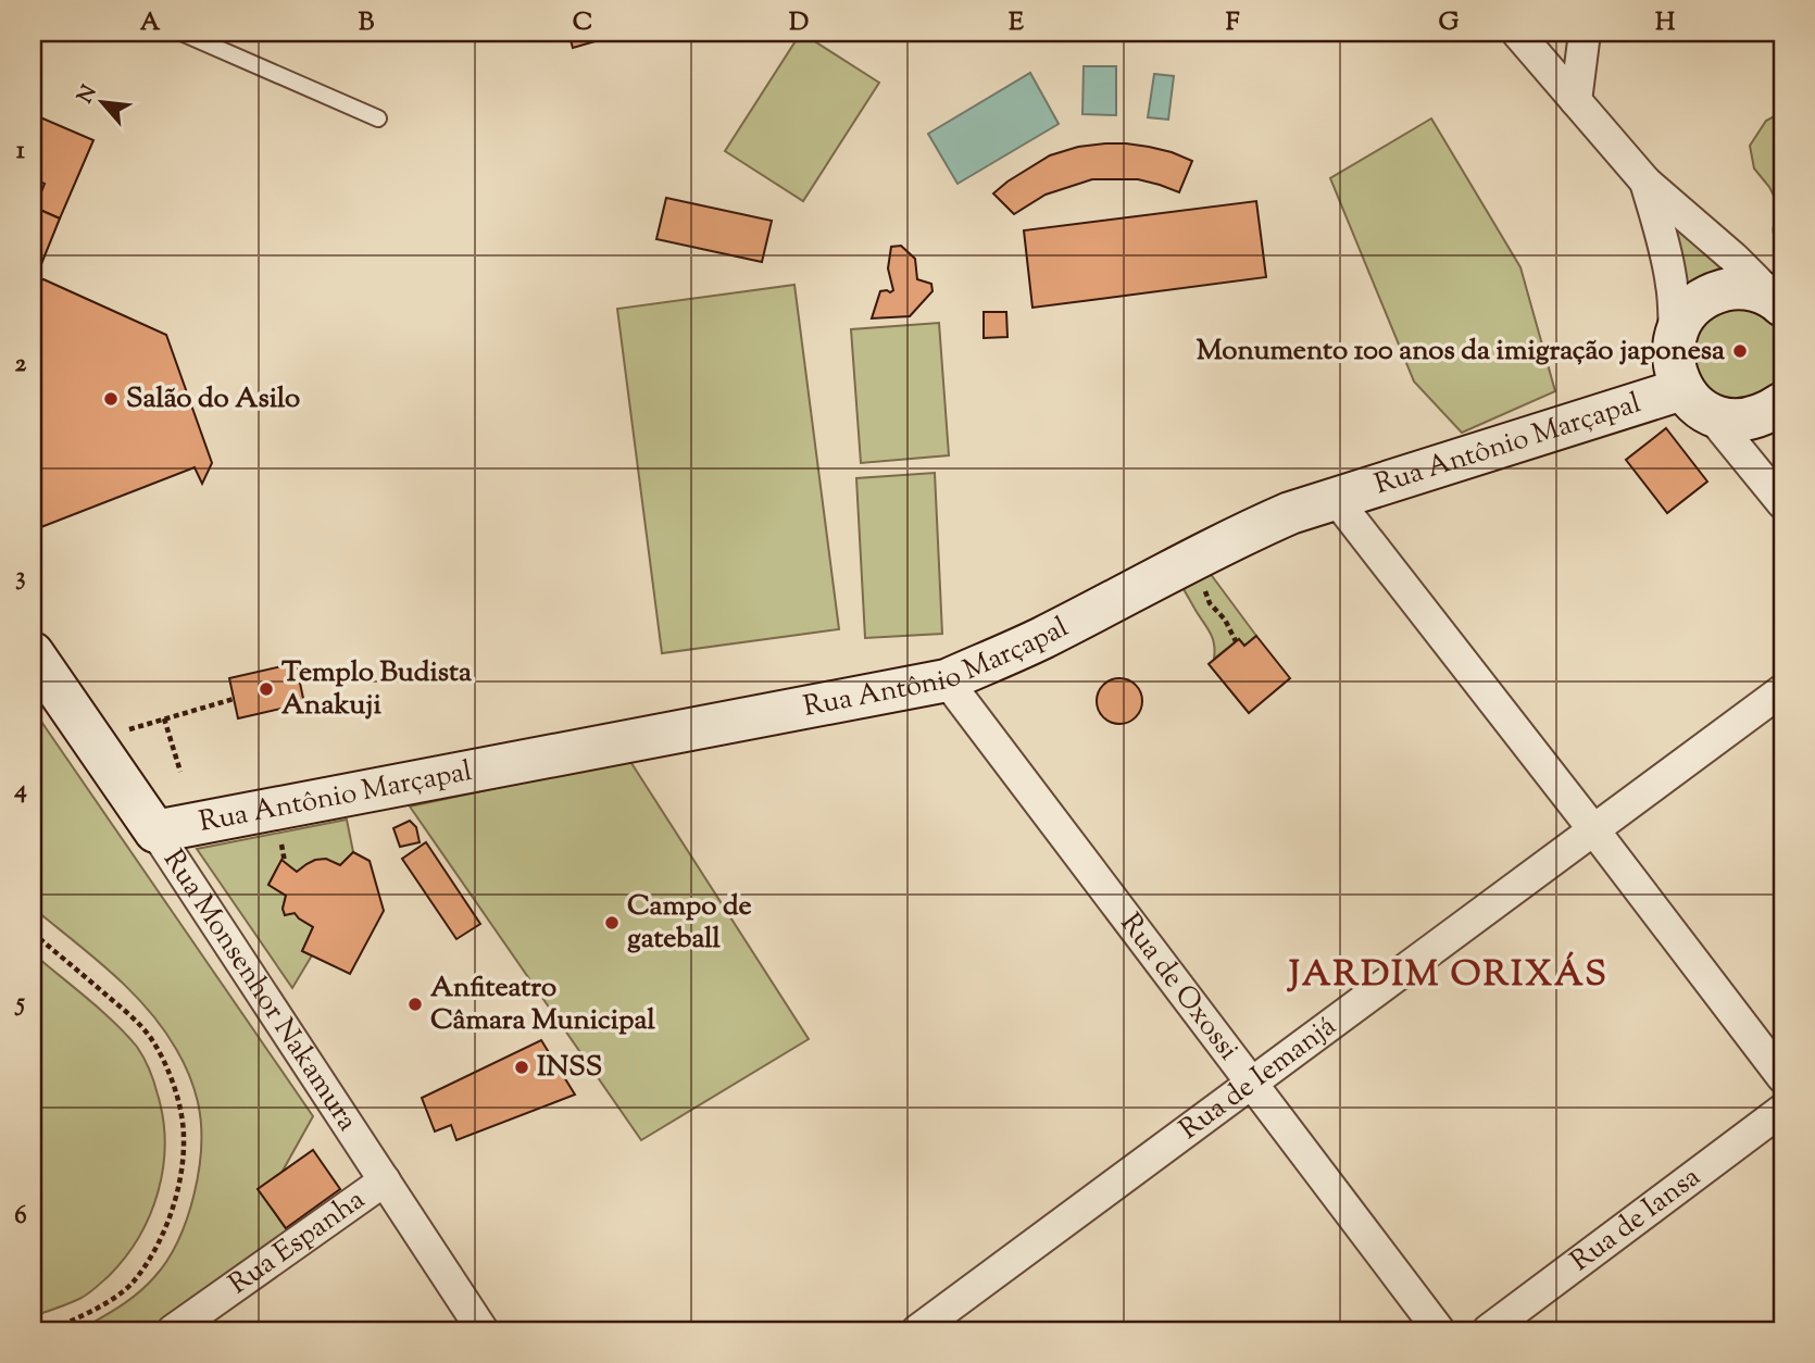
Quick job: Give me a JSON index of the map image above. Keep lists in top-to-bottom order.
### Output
{
  "streets": {
    "main road": ["Rua Antônio Marçapal", "Rua Monsenhor Nakamura"],
    "street": [
      "Rua de Oxossi",
      "Rua de Iemanjá",
      "Rua de Iansa",
      "Rua Espanha"
    ]
  },
  "crossings": [
    ["Rua Antônio Marçapal", "Rua de Oxossi"],
    ["Rua Antônio Marçapal", "Rua Monsenhor Nakamura"],
    ["Rua de Oxossi", "Rua de Iemanjá"],
    ["Rua Monsenhor Nakamura", "Rua Espanha"]
  ],
  "districts": ["JARDIM ORIXÁS"],
  "places": [
    "Monumento 100 anos da imigração japonesa",
    "Salão do Asilo",
    "Templo Budista Anakuji",
    "Campo de gateball",
    "Anfiteatro Câmara Municipal",
    "INSS"
  ],
  "north": "top left",
  "grid": {
    "columns": [
      "A",
      "B",
      "C",
      "D",
      "E",
      "F",
      "G",
      "H"
    ],
    "rows": [
      "1",
      "2",
      "3",
      "4",
      "5",
      "6"
    ]
  }
}
